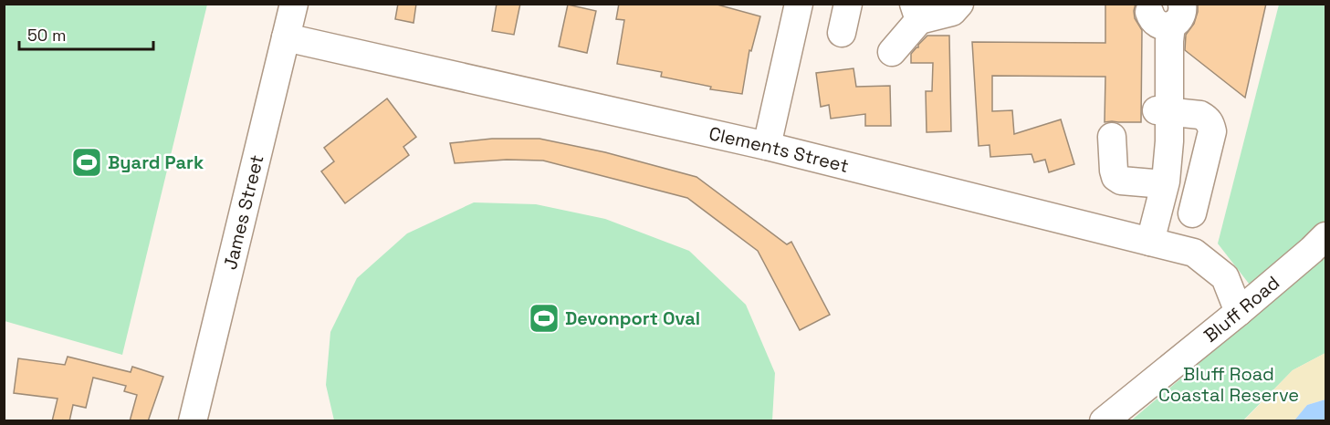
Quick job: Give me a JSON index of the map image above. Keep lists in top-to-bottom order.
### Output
{
  "streets": {
    "street": ["Clements Street", "James Street", "Bluff Road"]
  },
  "crossings": [
    ["Clements Street", "James Street"],
    ["Clements Street", "Bluff Road"]
  ],
  "parks": ["Bluff Road Coastal Reserve"],
  "places": {
    "sports": ["Byard Park", "Devonport Oval"]
  },
  "scale_bar": "50 m"
}
